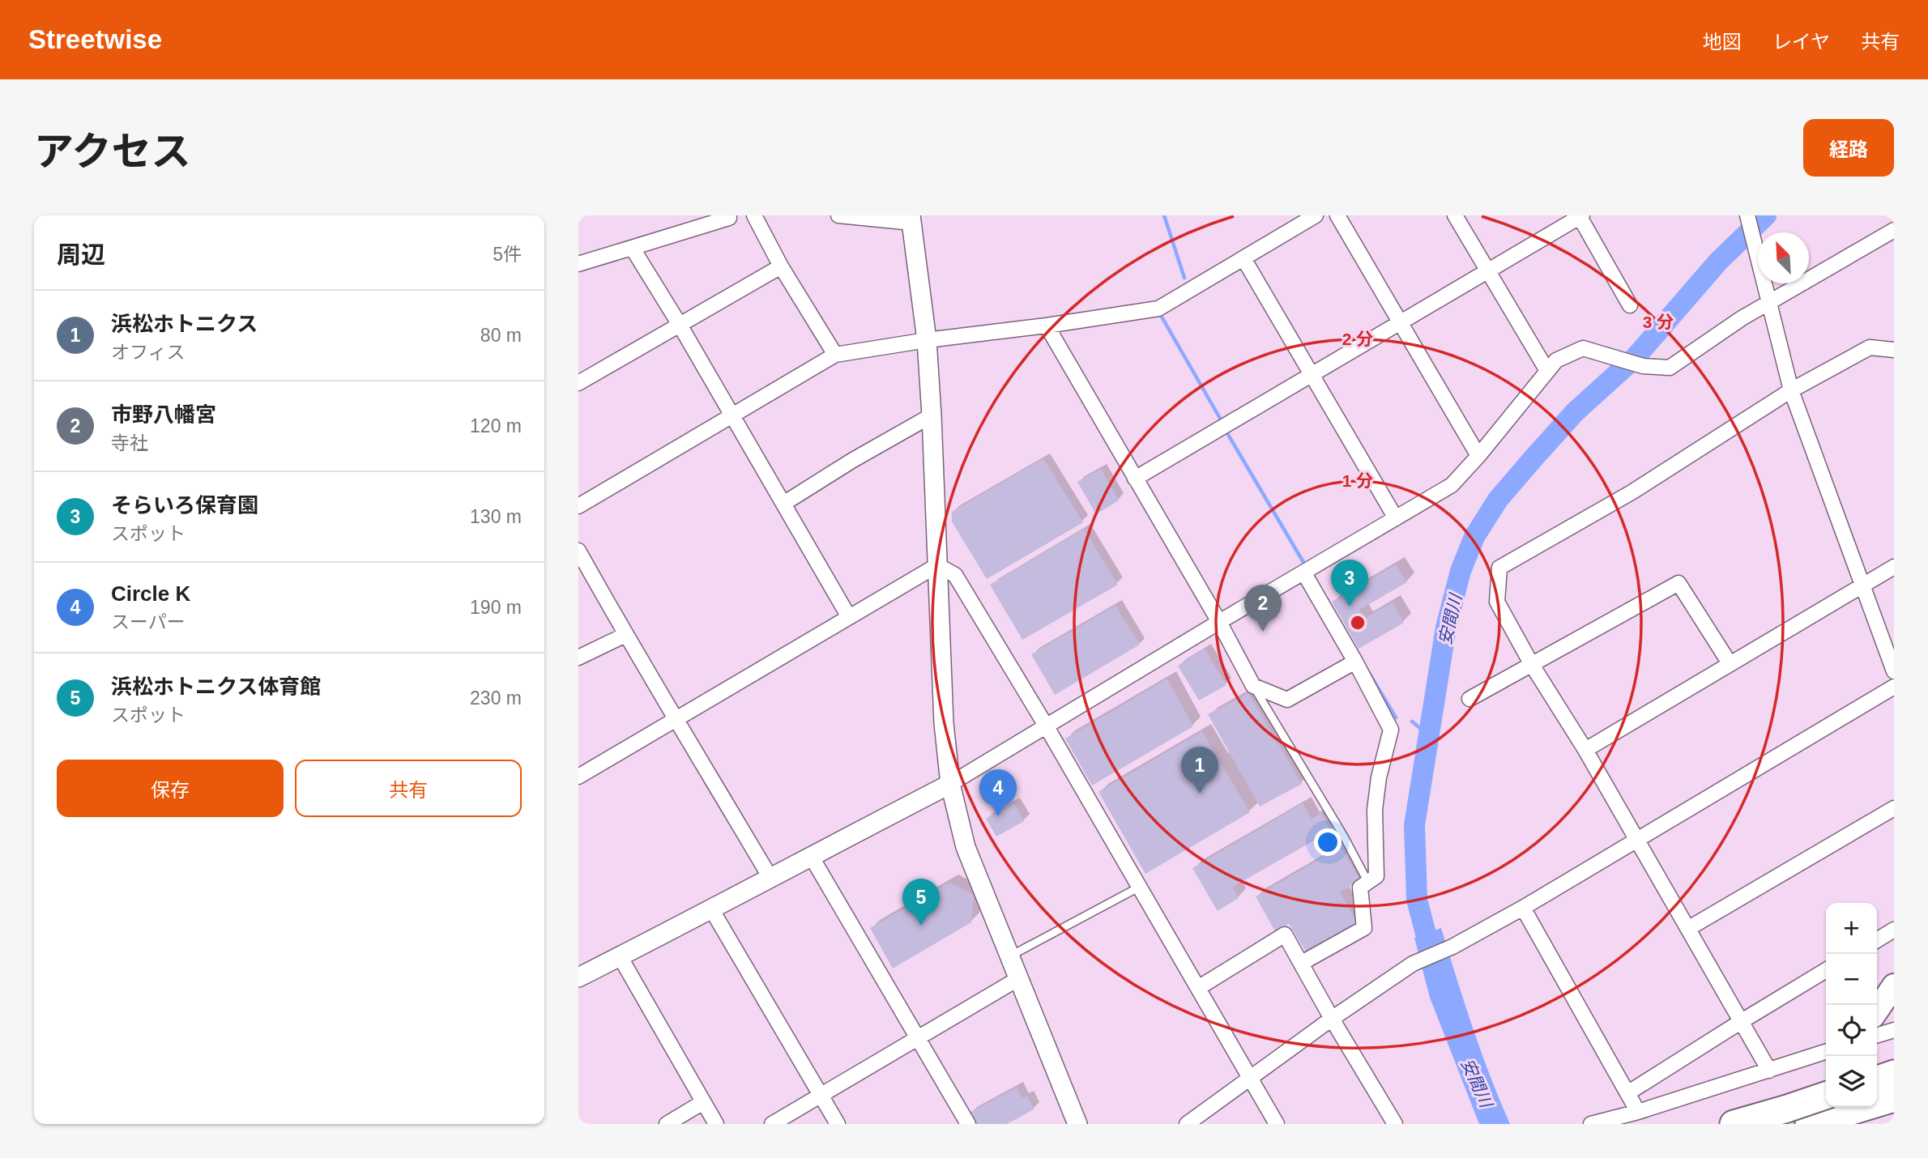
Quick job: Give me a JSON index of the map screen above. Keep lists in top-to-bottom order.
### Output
{
  "water": ["安間川"],
  "north": "top left",
  "page": {
    "header": "Streetwise",
    "nav": ["地図", "レイヤ", "共有"],
    "title": "アクセス",
    "buttons": [
      "経路",
      ["保存", "共有"]
    ],
    "heading": ["周辺", "5件"],
    "list": [
      {
        "mark": "1",
        "name": "浜松ホトニクス",
        "note": "オフィス",
        "value": "80 m"
      },
      {
        "mark": "2",
        "name": "市野八幡宮",
        "note": "寺社",
        "value": "120 m"
      },
      {
        "mark": "3",
        "name": "そらいろ保育園",
        "note": "スポット",
        "value": "130 m"
      },
      {
        "mark": "4",
        "name": "Circle K",
        "note": "スーパー",
        "value": "190 m"
      },
      {
        "mark": "5",
        "name": "浜松ホトニクス体育館",
        "note": "スポット",
        "value": "230 m"
      }
    ],
    "pins": [
      "3",
      "2",
      "1",
      "4",
      "5"
    ],
    "map_buttons": ["+", "−"]
  },
  "rings": ["3 分", "2 分", "1 分"]
}
